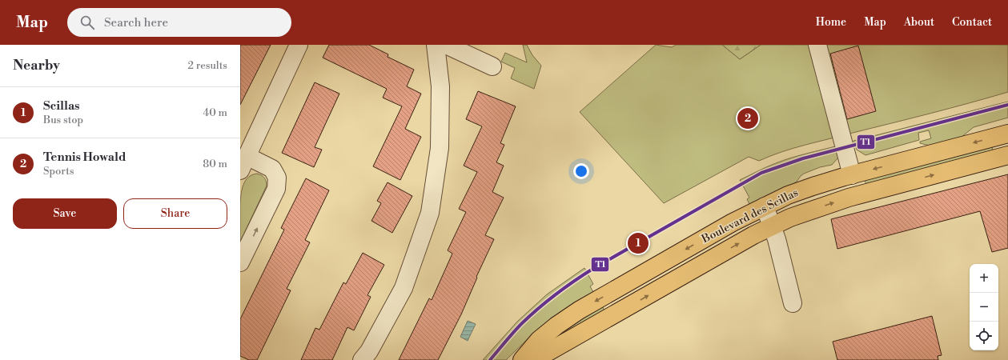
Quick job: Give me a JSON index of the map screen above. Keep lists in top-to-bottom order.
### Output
{
  "streets": {
    "main road": ["Boulevard des Scillas"]
  },
  "lines": ["transit line T1"],
  "page": {
    "header": "Map",
    "search": "Search here",
    "nav": [
      "Home",
      "Map",
      "About",
      "Contact"
    ],
    "heading": ["Nearby", "2 results"],
    "list": [
      {
        "mark": "1",
        "name": "Scillas",
        "note": "Bus stop",
        "value": "40 m"
      },
      {
        "mark": "2",
        "name": "Tennis Howald",
        "note": "Sports",
        "value": "80 m"
      }
    ],
    "pins": ["2", "1"],
    "buttons": ["Save", "Share"],
    "map_buttons": ["+", "−"]
  }
}
